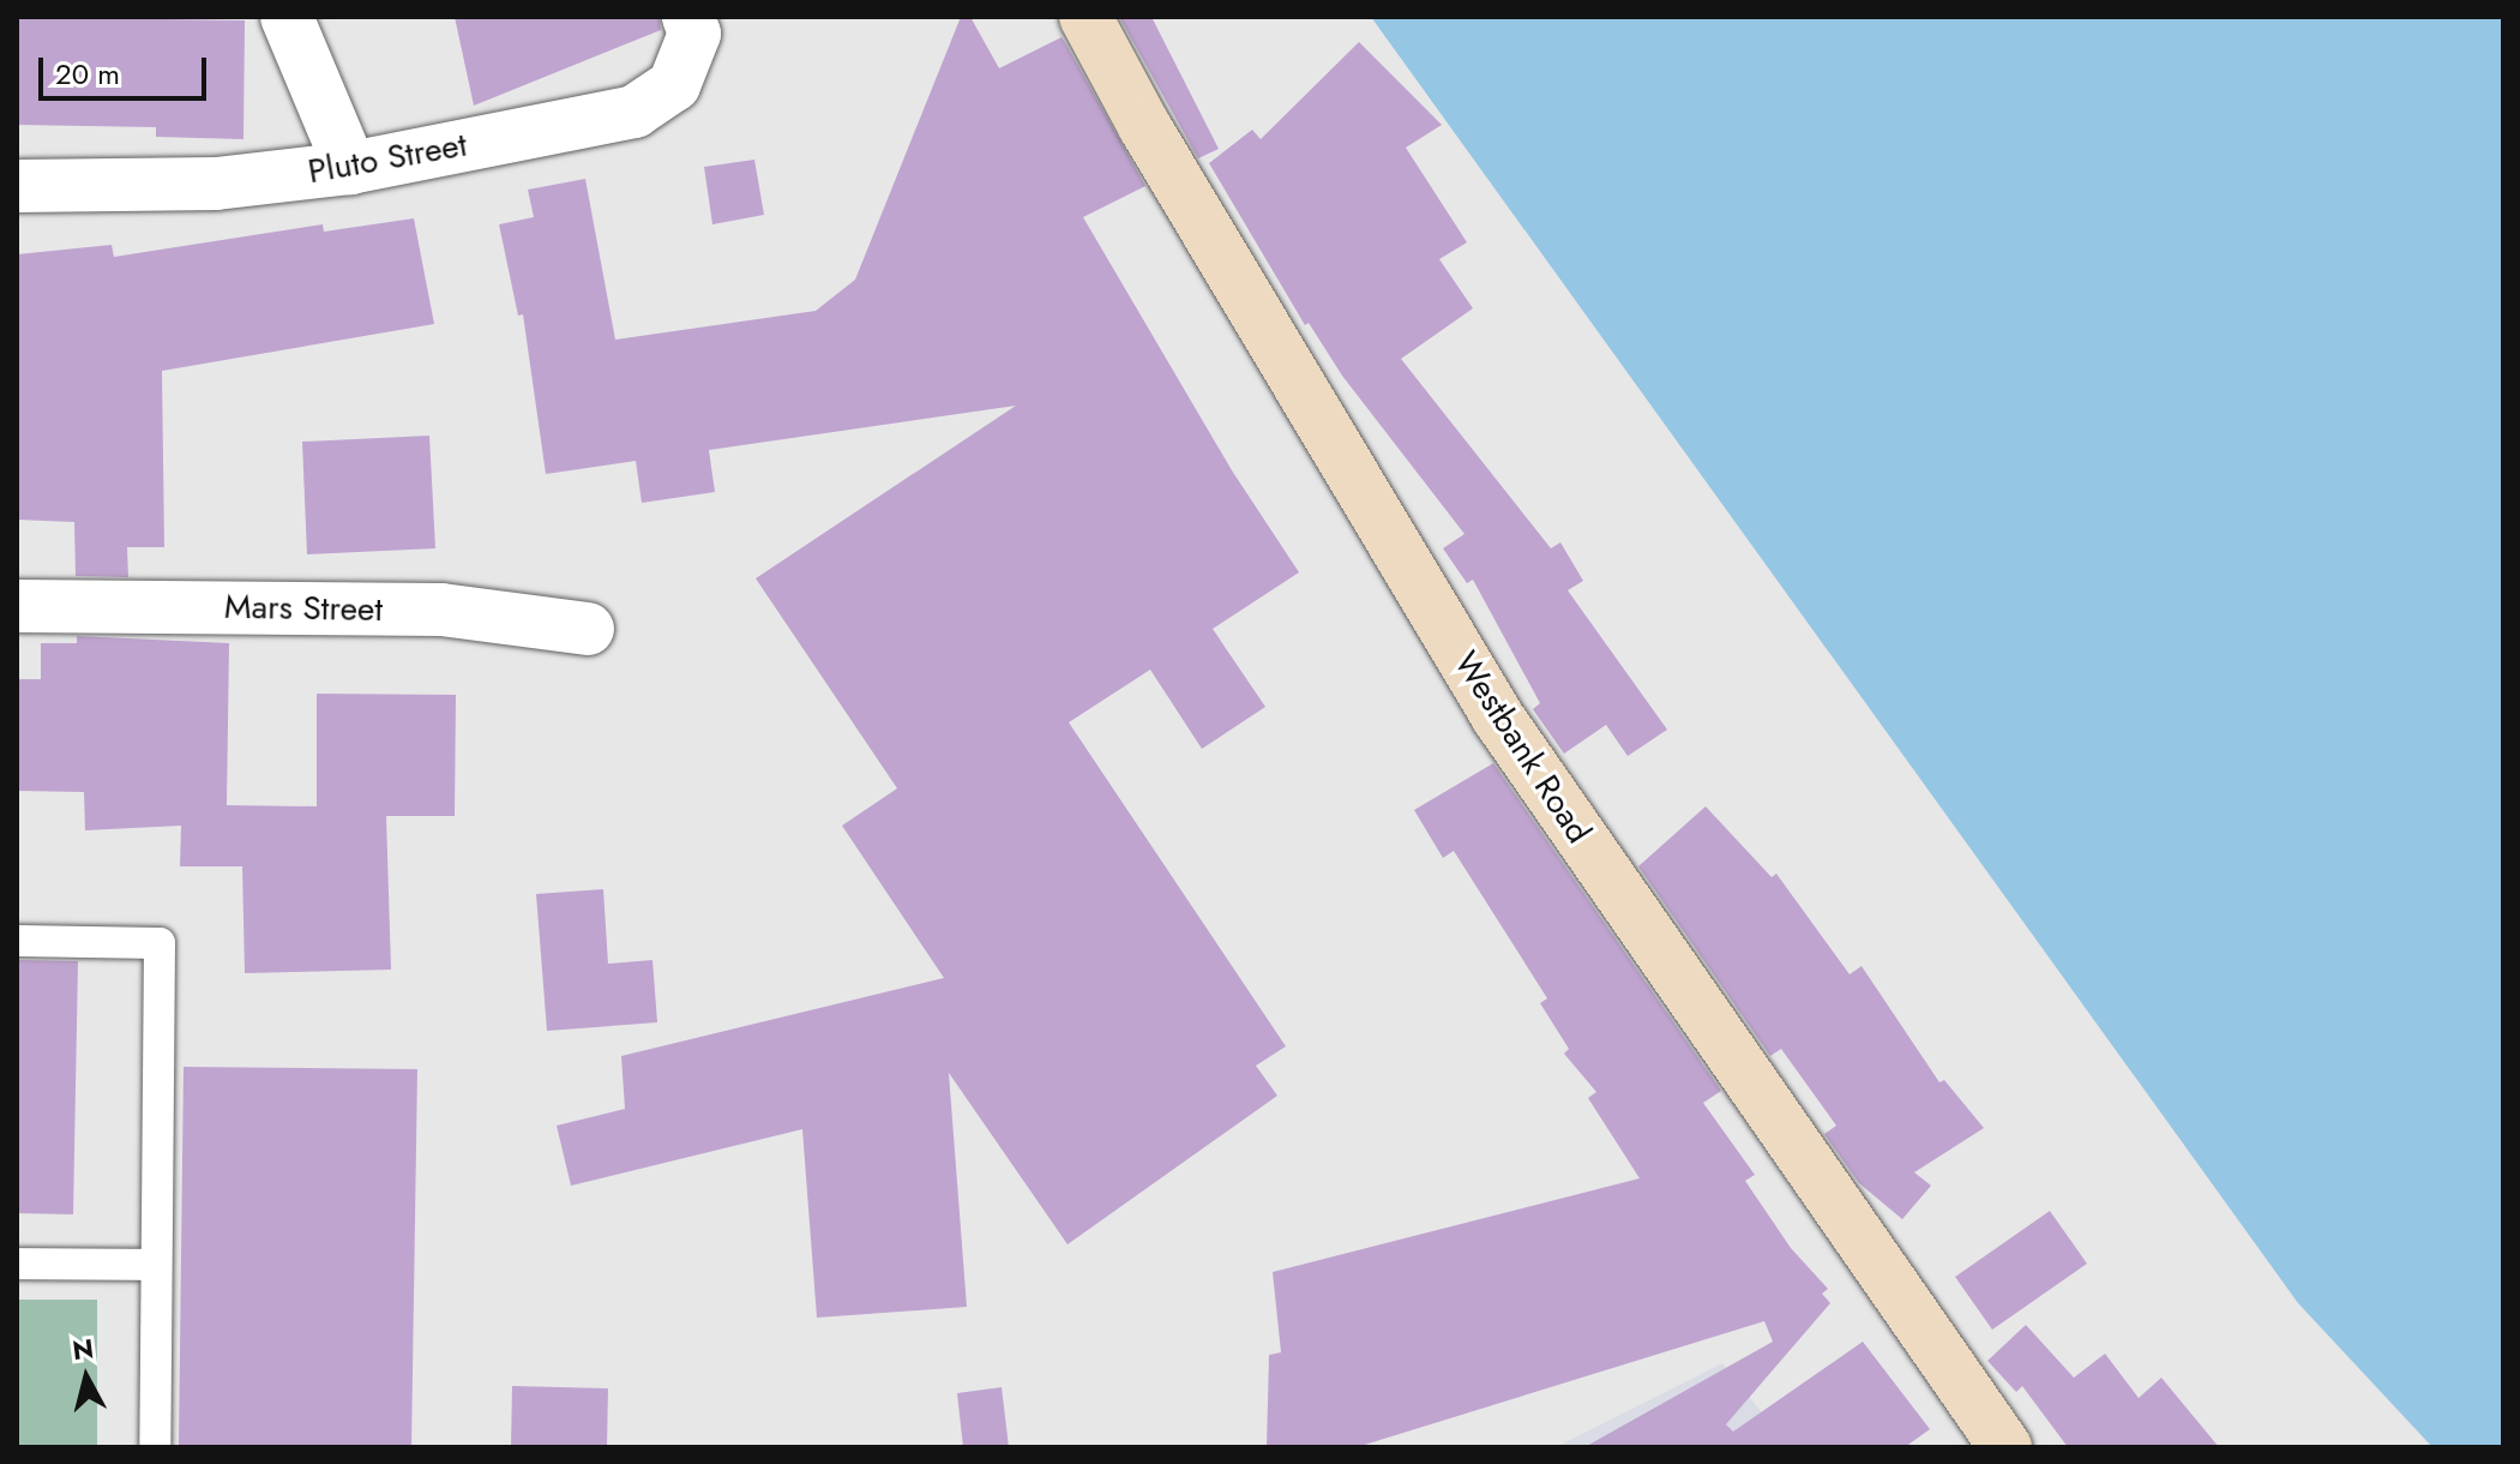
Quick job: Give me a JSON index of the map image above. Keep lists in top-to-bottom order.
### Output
{
  "streets": {
    "street": ["Pluto Street", "Mars Street", "Westbank Road"]
  },
  "scale_bar": "20 m",
  "north": "top"
}
